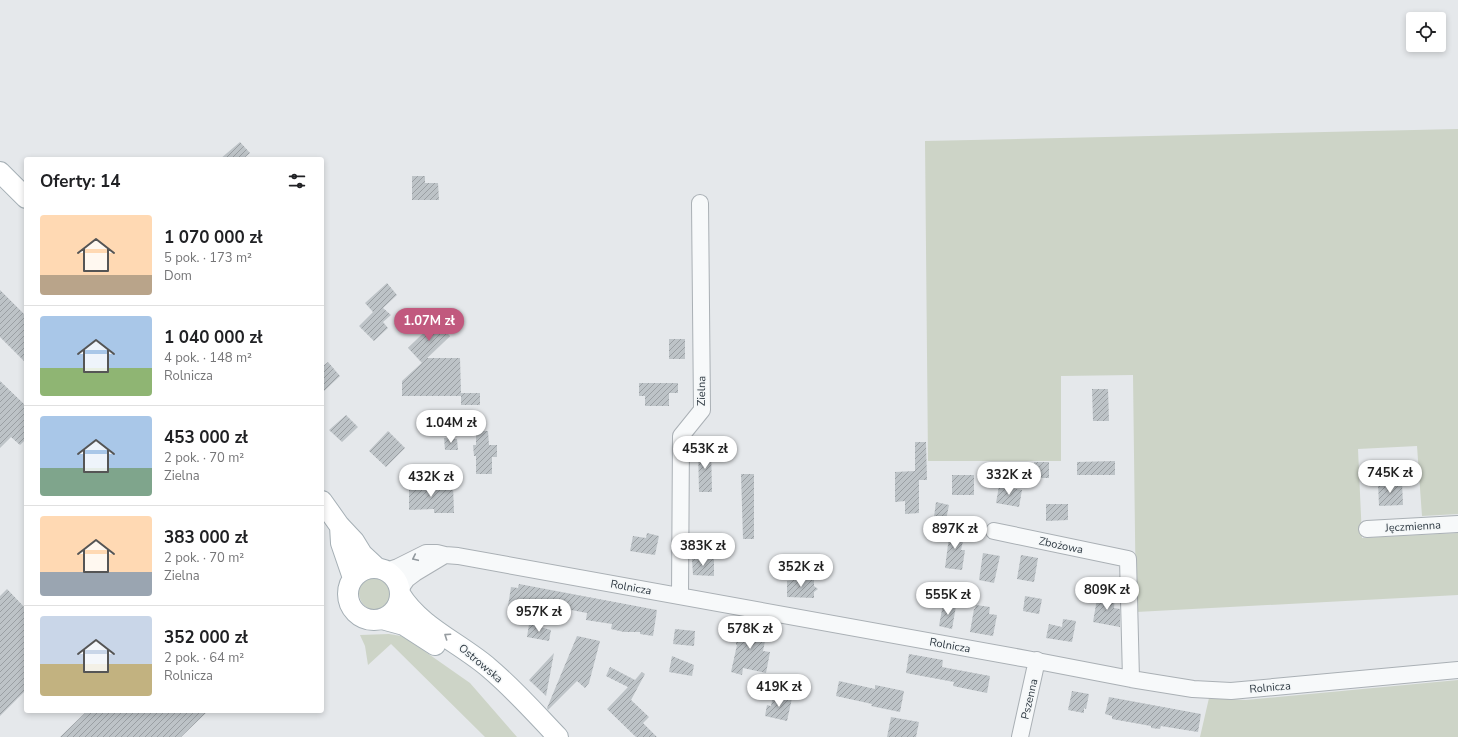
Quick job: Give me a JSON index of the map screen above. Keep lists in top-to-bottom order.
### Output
{
  "streets": {
    "main road": ["Ostrowska"],
    "street": [
      "Zielna",
      "Jęczmienna",
      "Zbożowa",
      "Rolnicza",
      "Pszenna"
    ]
  },
  "crossings": [
    ["Zielna", "Rolnicza"],
    ["Zbożowa", "Rolnicza"],
    ["Rolnicza", "Ostrowska"],
    ["Rolnicza", "Pszenna"]
  ],
  "page": {
    "heading": "Oferty: 14",
    "list": [
      {
        "name": "1 070 000 zł",
        "note": "5 pok. · 173 m² · Dom"
      },
      {
        "name": "1 040 000 zł",
        "note": "4 pok. · 148 m² · Rolnicza"
      },
      {
        "name": "453 000 zł",
        "note": "2 pok. · 70 m² · Zielna"
      },
      {
        "name": "383 000 zł",
        "note": "2 pok. · 70 m² · Zielna"
      },
      {
        "name": "352 000 zł",
        "note": "2 pok. · 64 m² · Rolnicza"
      }
    ],
    "price": [
      "1.07M zł",
      "1.04M zł",
      "453K zł",
      "745K zł",
      "332K zł",
      "432K zł",
      "897K zł",
      "383K zł",
      "352K zł",
      "809K zł",
      "555K zł",
      "957K zł",
      "578K zł",
      "419K zł"
    ]
  }
}
